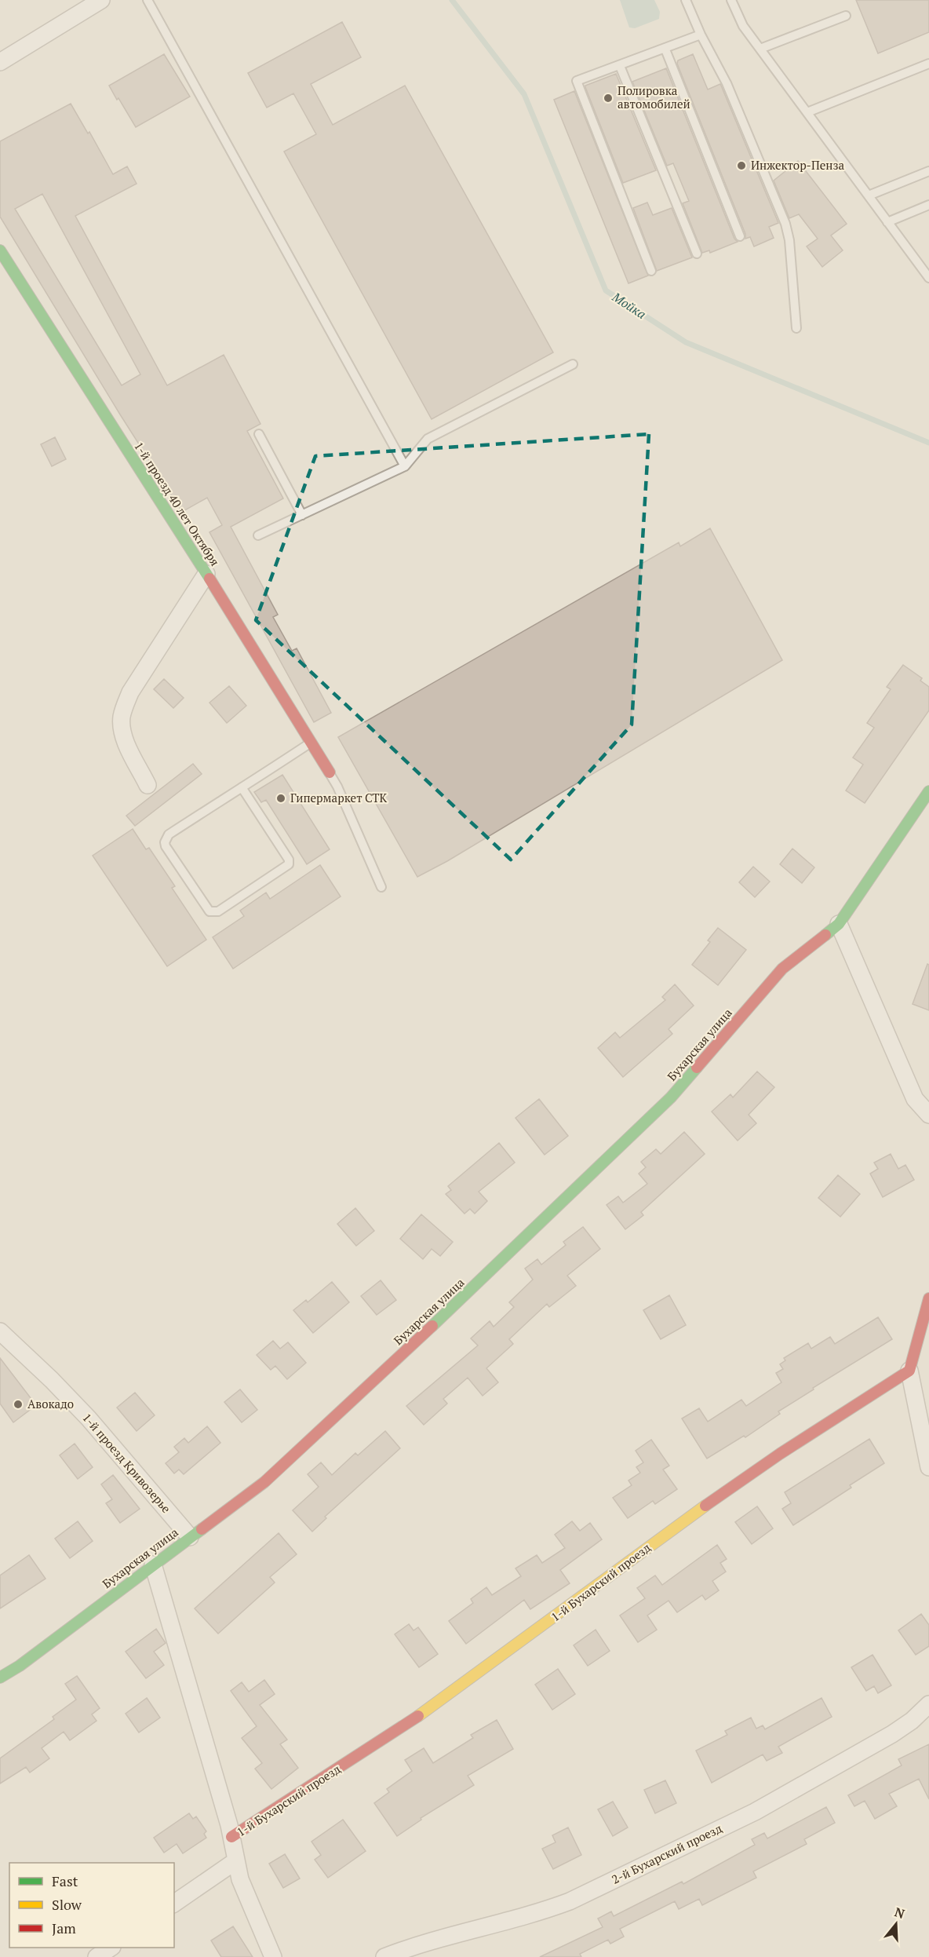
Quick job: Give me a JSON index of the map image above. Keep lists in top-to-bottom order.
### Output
{
  "streets": {
    "street": [
      "1-й проезд 40 лет Октября",
      "Бухарская улица",
      "1-й проезд Кривозерье",
      "1-й Бухарский проезд",
      "2-й Бухарский проезд"
    ]
  },
  "crossings": [
    ["Бухарская улица", "1-й проезд Кривозерье"]
  ],
  "water": ["Мойка"],
  "places": [
    "Полировка автомобилей",
    "Инжектор-Пенза",
    "Гипермаркет СТК",
    "Авокадо"
  ],
  "legend": ["Fast", "Slow", "Jam"],
  "north": "top"
}
